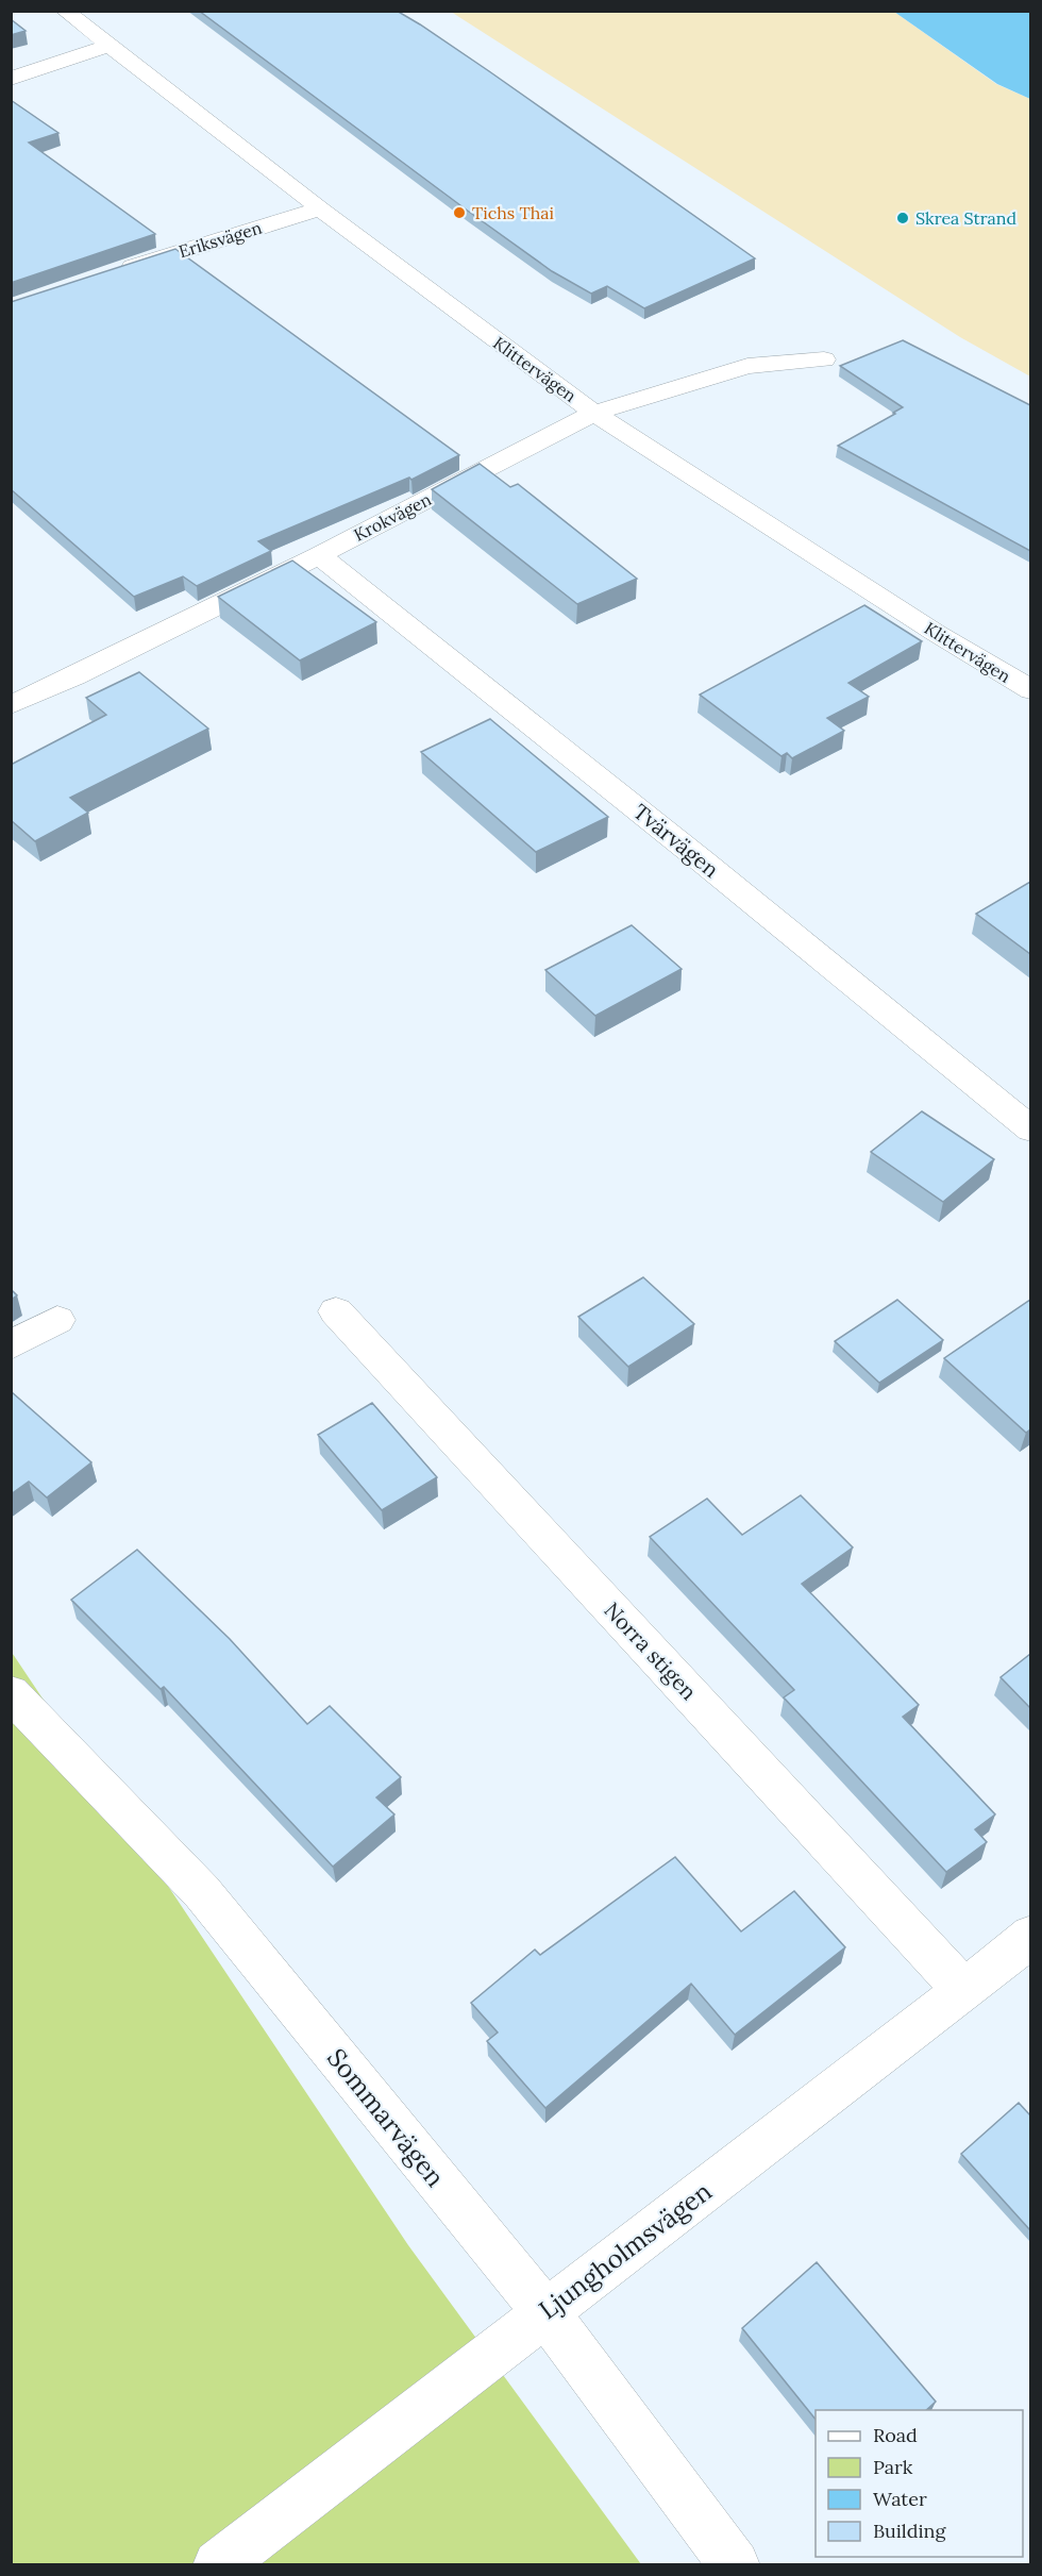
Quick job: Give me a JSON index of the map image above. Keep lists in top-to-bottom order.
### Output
{
  "streets": {
    "street": [
      "Eriksvägen",
      "Klittervägen",
      "Krokvägen",
      "Tvärvägen",
      "Norra stigen",
      "Sommarvägen",
      "Ljungholmsvägen"
    ]
  },
  "crossings": [
    ["Eriksvägen", "Klittervägen"],
    ["Klittervägen", "Krokvägen"],
    ["Krokvägen", "Tvärvägen"],
    ["Norra stigen", "Ljungholmsvägen"],
    ["Sommarvägen", "Ljungholmsvägen"]
  ],
  "places": ["Tichs Thai", "Skrea Strand"],
  "legend": [
    "Road",
    "Park",
    "Water",
    "Building"
  ]
}
